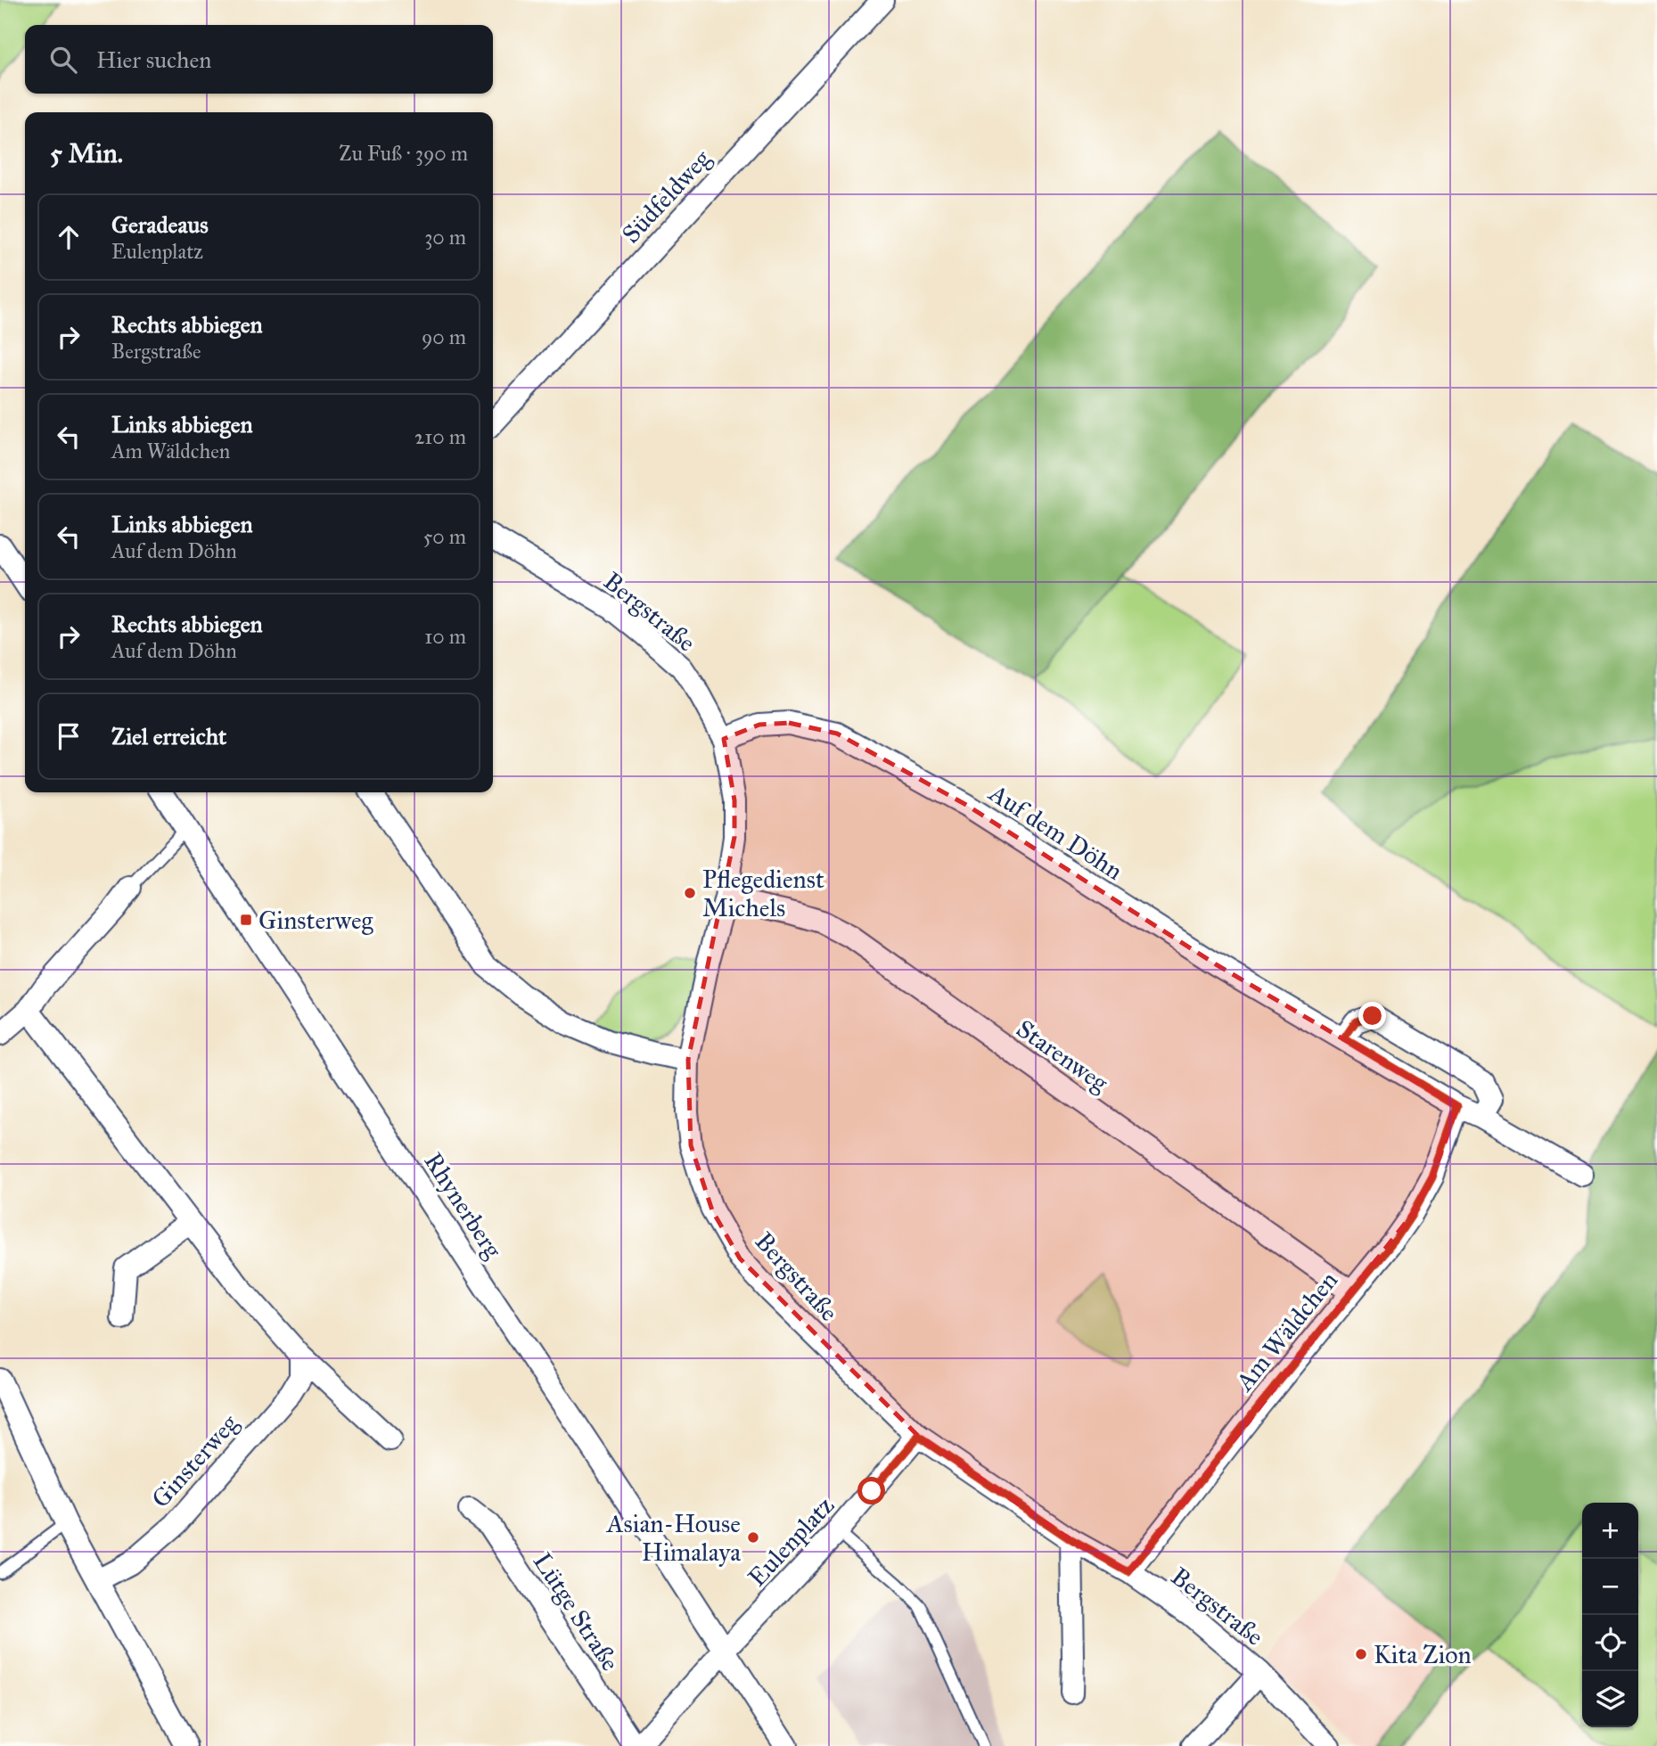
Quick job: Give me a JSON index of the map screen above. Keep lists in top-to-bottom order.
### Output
{
  "streets": {
    "street": [
      "Südfeldweg",
      "Bergstraße",
      "Auf dem Döhn",
      "Starenweg",
      "Rhynerberg",
      "Am Wäldchen",
      "Ginsterweg",
      "Eulenplatz",
      "Lütge Straße"
    ]
  },
  "crossings": [
    ["Bergstraße", "Auf dem Döhn"],
    ["Bergstraße", "Starenweg"],
    ["Bergstraße", "Am Wäldchen"],
    ["Bergstraße", "Eulenplatz"],
    ["Auf dem Döhn", "Am Wäldchen"],
    ["Starenweg", "Am Wäldchen"],
    ["Rhynerberg", "Eulenplatz"],
    ["Eulenplatz", "Lütge Straße"]
  ],
  "places": {
    "other": ["Pflegedienst Michels", "Asian-House Himalaya", "Kita Zion"],
    "transit": ["Ginsterweg"]
  },
  "page": {
    "search": "Hier suchen",
    "heading": ["5 Min.", "Zu Fuß · 390 m"],
    "list": [
      ["Geradeaus", "Eulenplatz", "30 m"],
      ["Rechts abbiegen", "Bergstraße", "90 m"],
      ["Links abbiegen", "Am Wäldchen", "210 m"],
      ["Links abbiegen", "Auf dem Döhn", "50 m"],
      ["Rechts abbiegen", "Auf dem Döhn", "10 m"],
      "Ziel erreicht"
    ],
    "map_buttons": ["+", "−"]
  }
}
